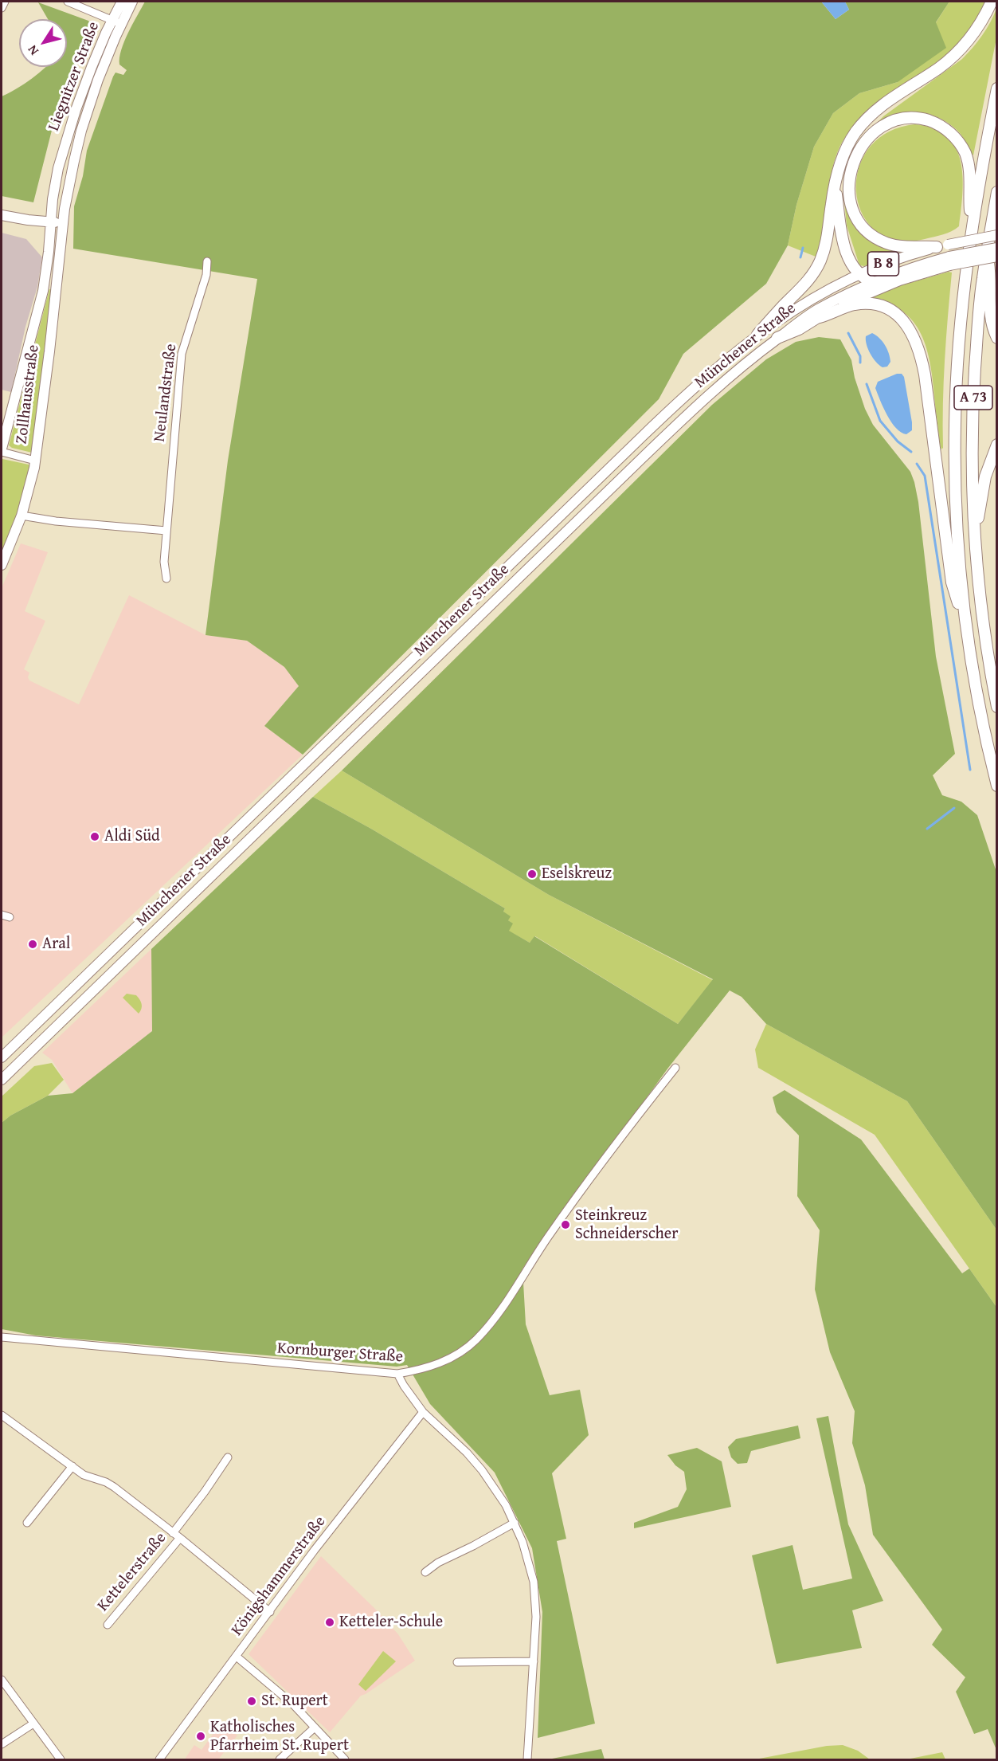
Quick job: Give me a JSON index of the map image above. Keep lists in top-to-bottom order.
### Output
{
  "streets": {
    "highway": ["A 73"],
    "main road": [
      "Liegnitzer Straße",
      "B 8",
      "Münchener Straße",
      "Zollhausstraße"
    ],
    "street": [
      "Neulandstraße",
      "Kornburger Straße",
      "Kettelerstraße",
      "Königshammerstraße"
    ]
  },
  "crossings": [
    ["Liegnitzer Straße", "Zollhausstraße"],
    ["Kettelerstraße", "Königshammerstraße"]
  ],
  "places": [
    "Aldi Süd",
    "Eselskreuz",
    "Aral",
    "Steinkreuz Schneiderscher",
    "Ketteler-Schule",
    "St. Rupert",
    "Katholisches Pfarrheim St. Rupert"
  ],
  "north": "bottom left"
}
